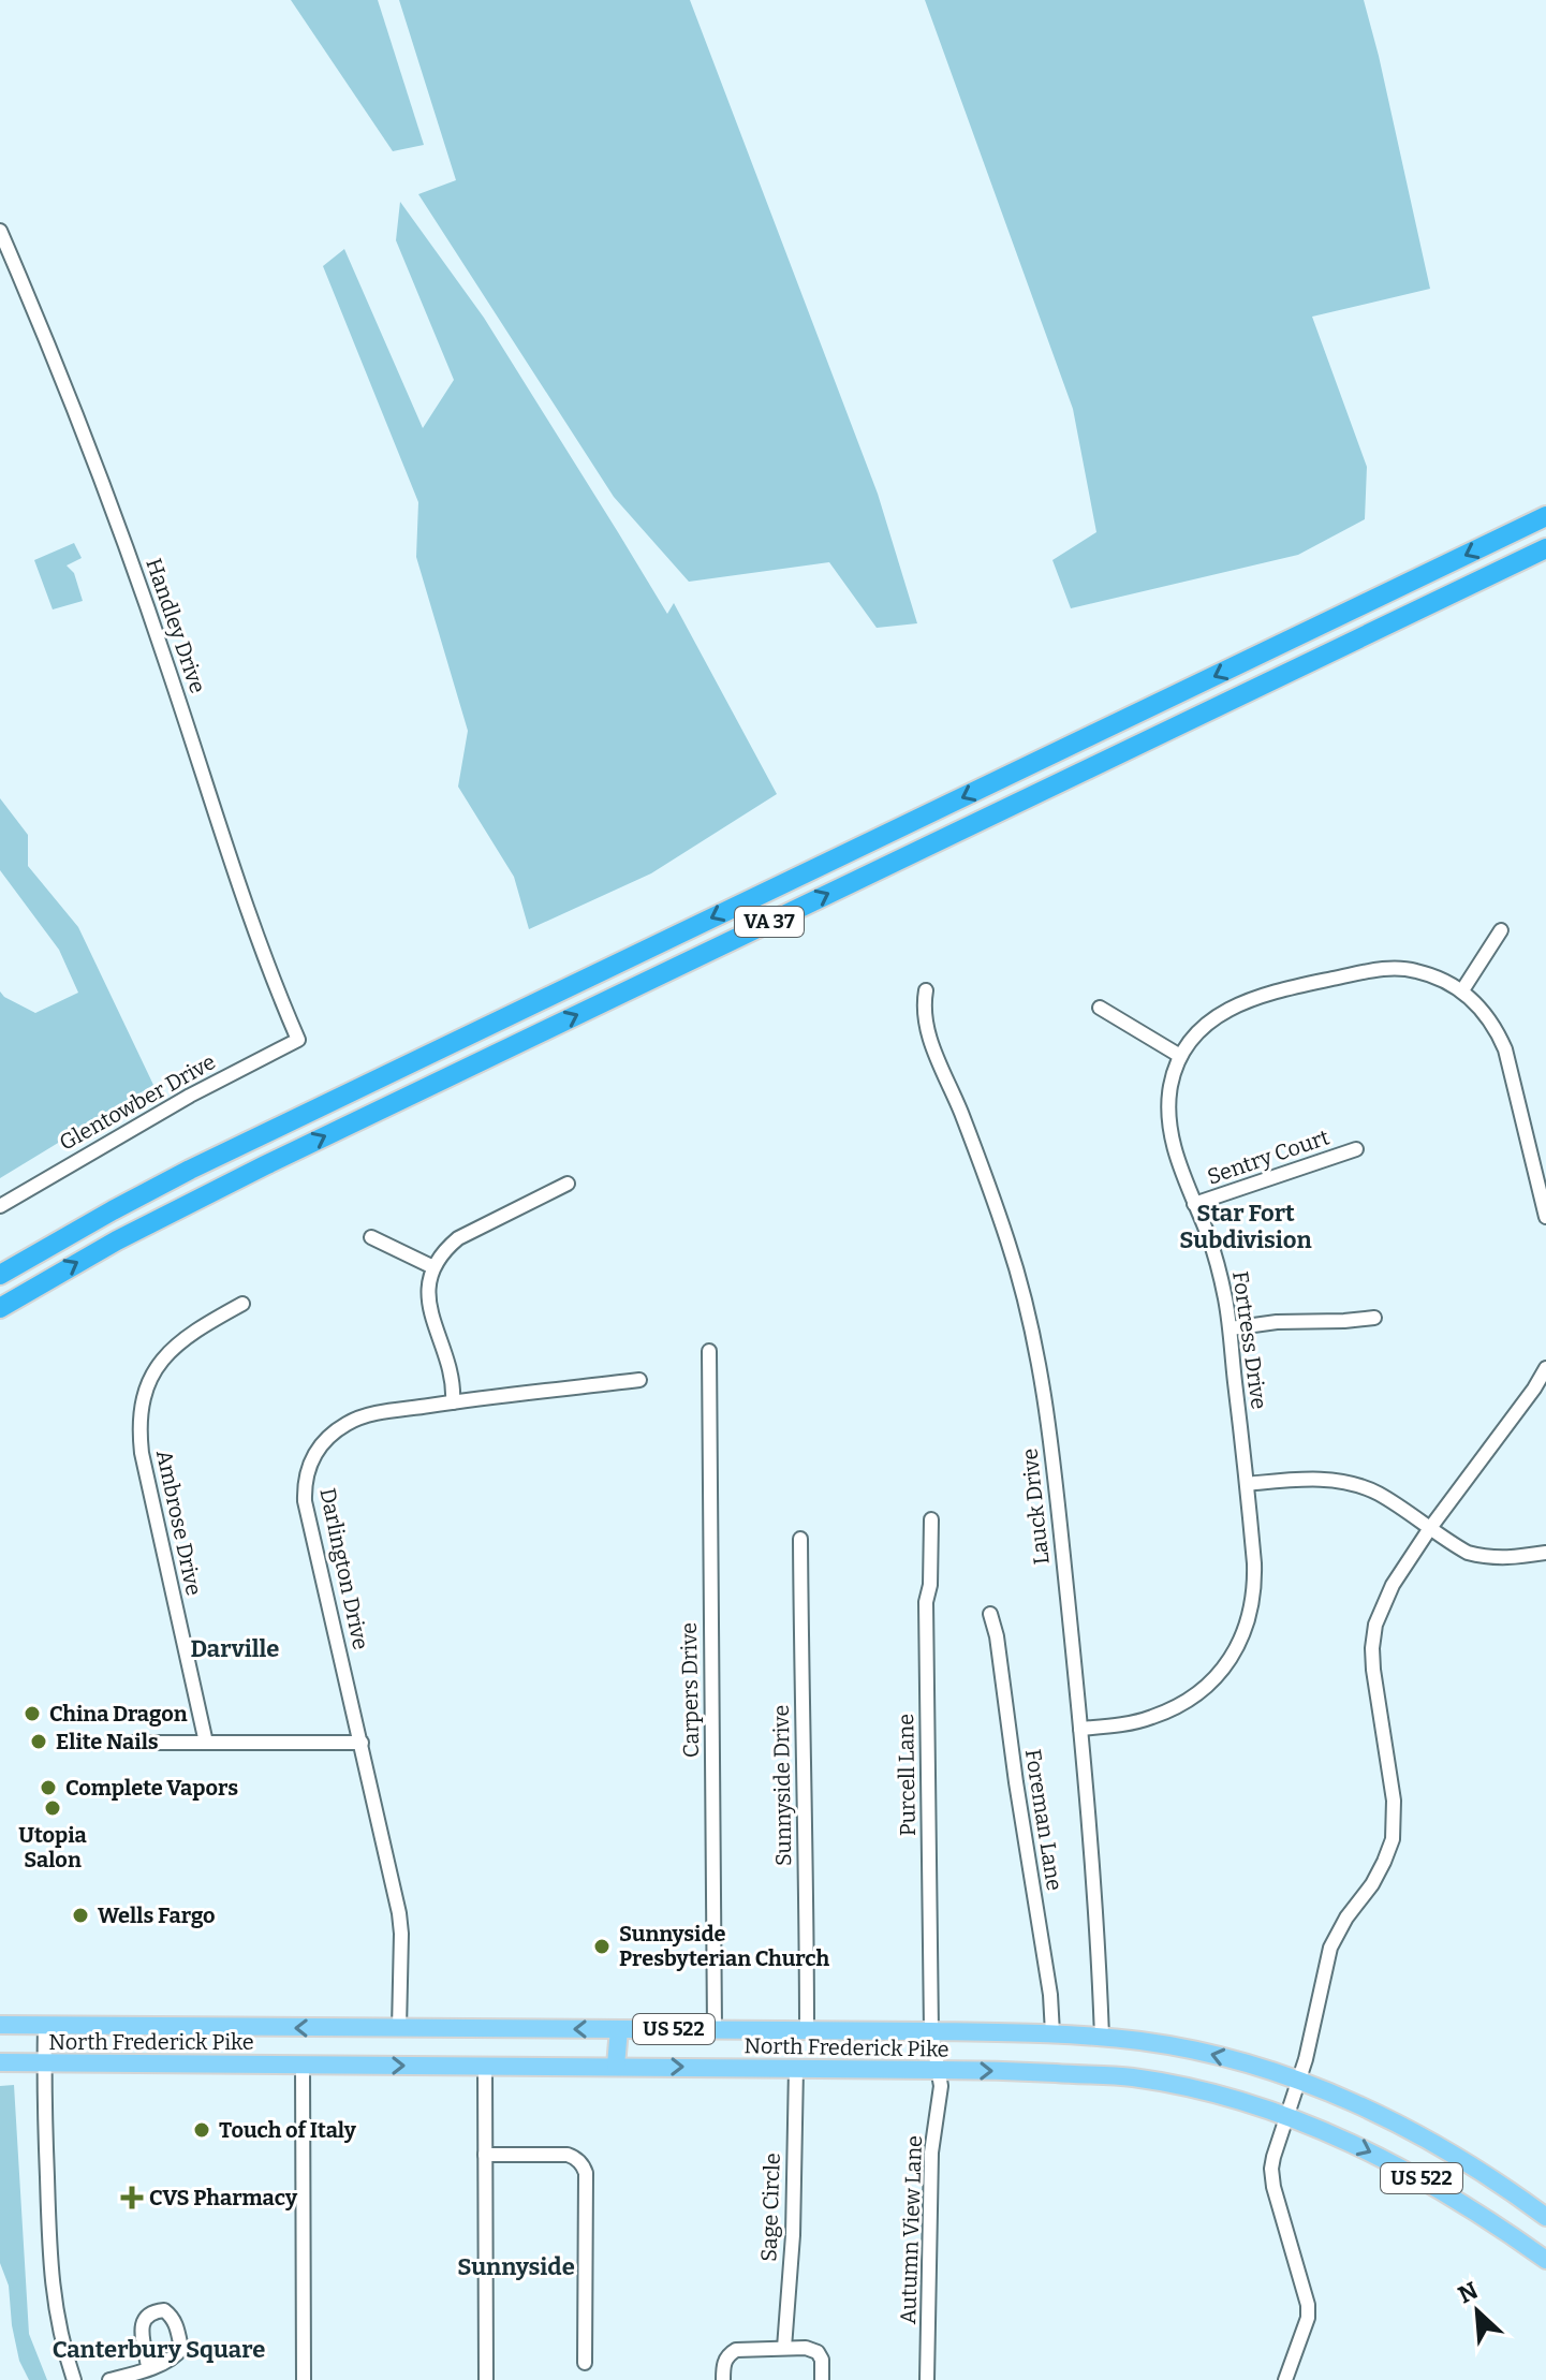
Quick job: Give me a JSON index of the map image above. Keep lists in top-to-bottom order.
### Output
{
  "streets": {
    "highway": ["VA 37"],
    "main road": ["US 522", "North Frederick Pike"],
    "street": [
      "Handley Drive",
      "Glentowber Drive",
      "Sentry Court",
      "Fortress Drive",
      "Lauck Drive",
      "Ambrose Drive",
      "Darlington Drive",
      "Carpers Drive",
      "Purcell Lane",
      "Sunnyside Drive",
      "Foreman Lane",
      "Sage Circle",
      "Autumn View Lane"
    ]
  },
  "crossings": [
    ["Handley Drive", "Glentowber Drive"],
    ["Sentry Court", "Fortress Drive"],
    ["Fortress Drive", "Lauck Drive"],
    ["Lauck Drive", "North Frederick Pike"],
    ["Darlington Drive", "North Frederick Pike"],
    ["Carpers Drive", "North Frederick Pike"],
    ["Purcell Lane", "North Frederick Pike"],
    ["Purcell Lane", "Autumn View Lane"],
    ["Sunnyside Drive", "North Frederick Pike"],
    ["Foreman Lane", "North Frederick Pike"],
    ["North Frederick Pike", "Sage Circle"],
    ["North Frederick Pike", "Autumn View Lane"]
  ],
  "districts": [
    "Star Fort Subdivision",
    "Darville",
    "Sunnyside",
    "Canterbury Square"
  ],
  "places": {
    "other": [
      "China Dragon",
      "Elite Nails",
      "Complete Vapors",
      "Utopia Salon",
      "Wells Fargo",
      "Sunnyside Presbyterian Church",
      "Touch of Italy"
    ],
    "health": ["CVS Pharmacy"]
  },
  "north": "top left"
}
